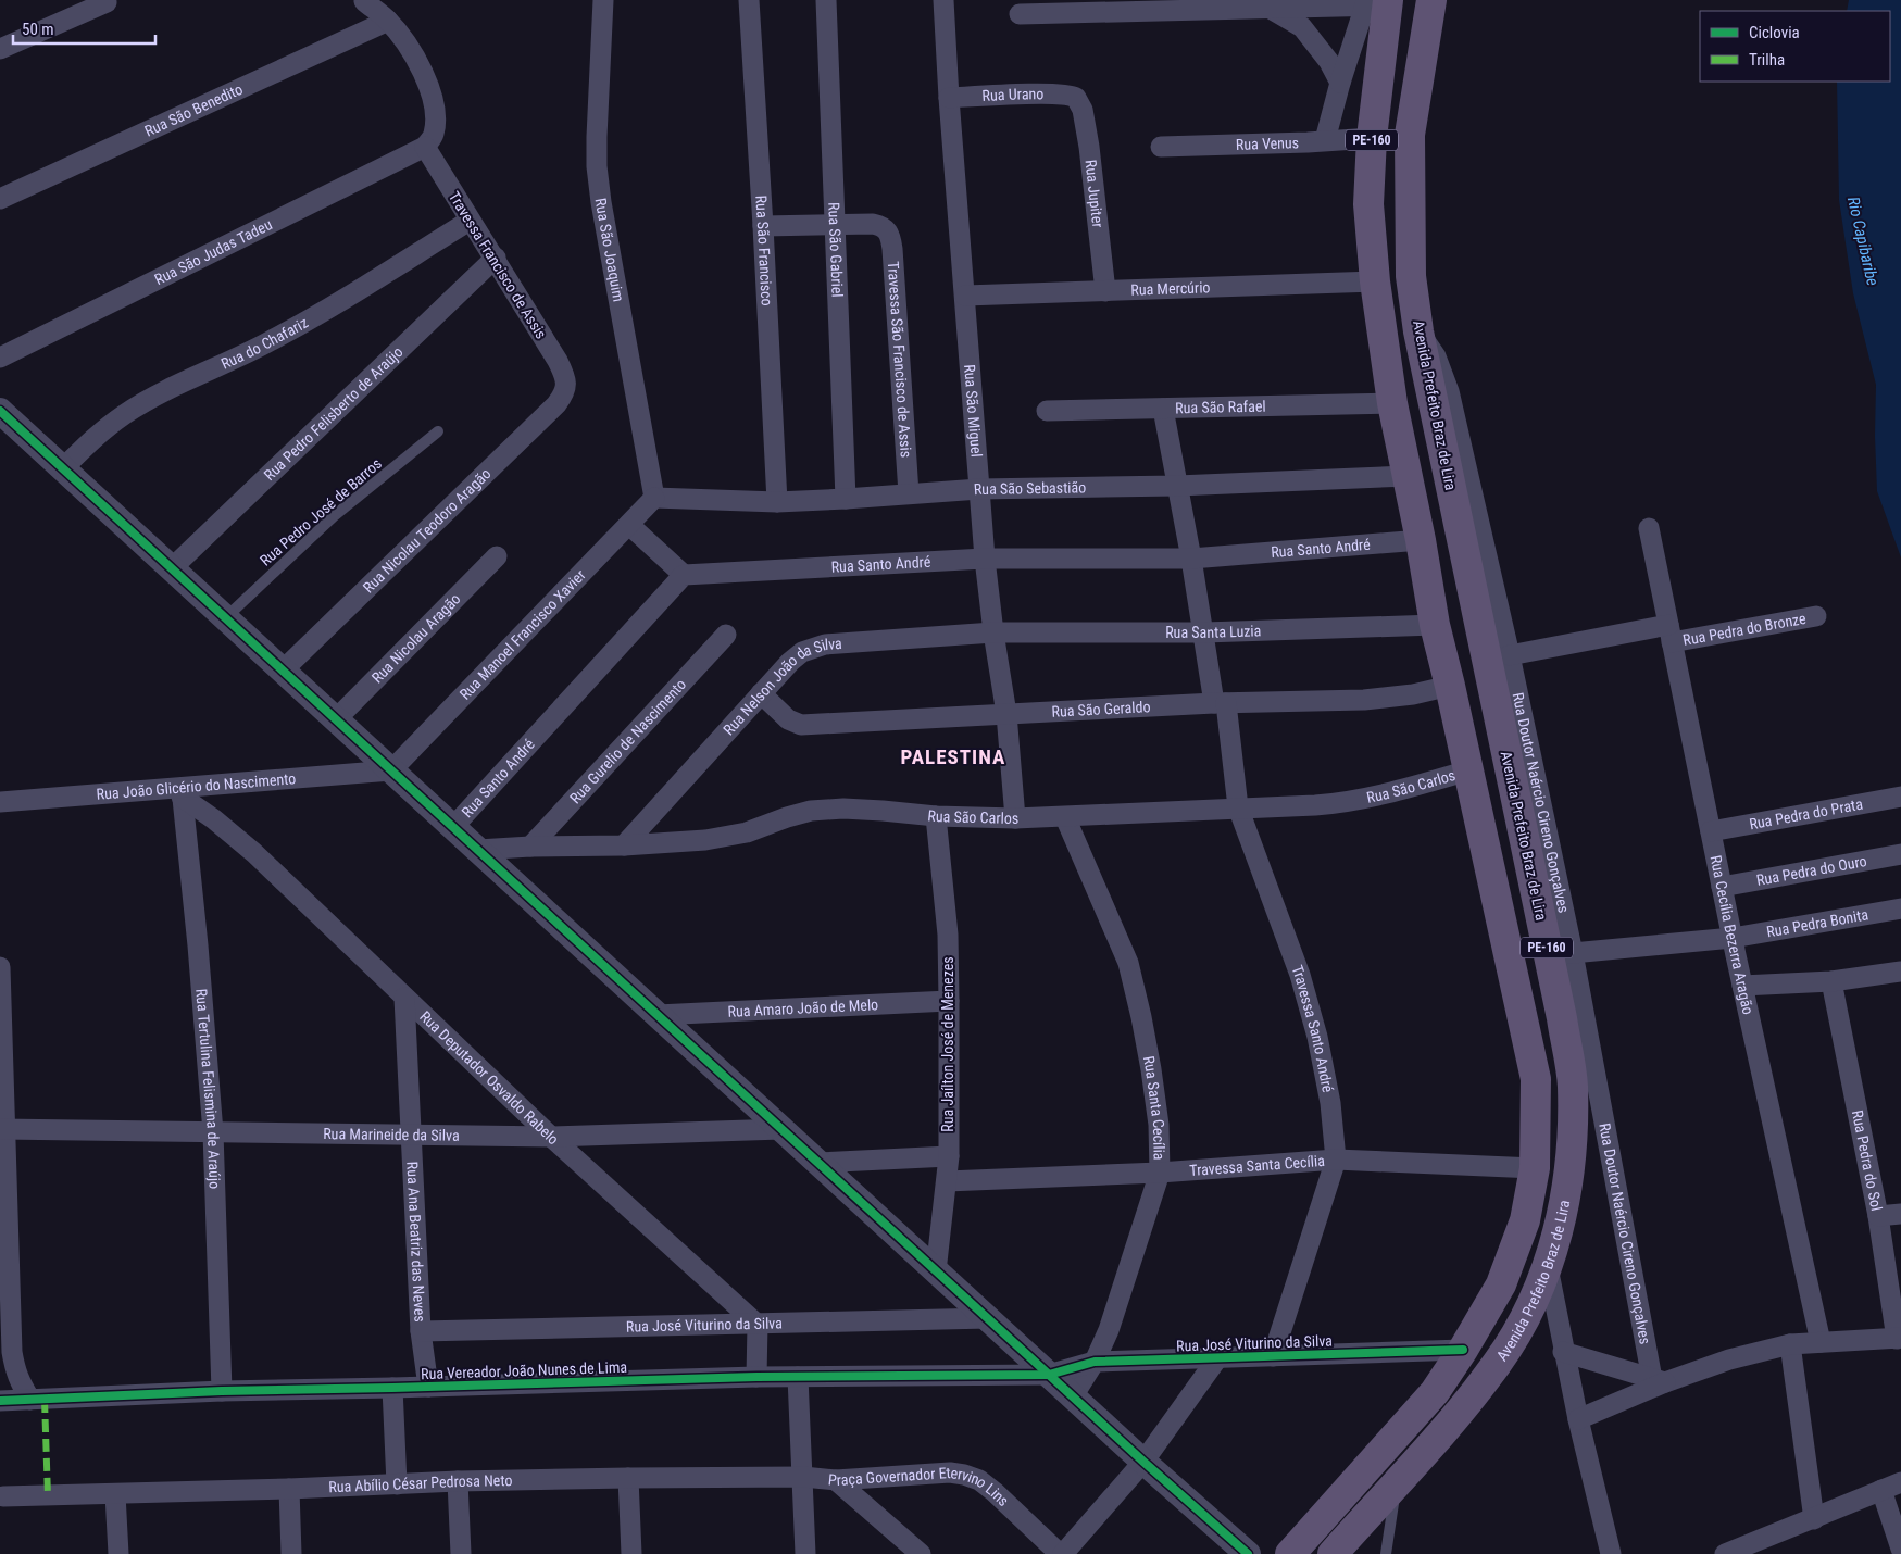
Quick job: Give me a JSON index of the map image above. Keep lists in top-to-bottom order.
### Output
{
  "streets": {
    "main road": ["PE-160", "Avenida Prefeito Braz de Lira"],
    "street": [
      "Rua Urano",
      "Rua São Benedito",
      "Rua Venus",
      "Rua Jupiter",
      "Rua São Gabriel",
      "Rua São Joaquim",
      "Rua São Francisco",
      "Rua São Judas Tadeu",
      "Travessa Francisco de Assis",
      "Rua Mercúrio",
      "Rua do Chafariz",
      "Travessa São Francisco de Assis",
      "Rua São Rafael",
      "Rua São Miguel",
      "Rua Pedro Felisberto de Araújo",
      "Rua São Sebastião",
      "Rua Nicolau Teodoro Aragão",
      "Rua Santo André",
      "Rua Pedra do Bronze",
      "Rua Santa Luzia",
      "Rua Manoel Francisco Xavier",
      "Rua Nicolau Aragão",
      "Rua Nelson João da Silva",
      "Rua São Geraldo",
      "Rua Gurelio de Nascimento",
      "Rua João Glicério do Nascimento",
      "Rua São Carlos",
      "Rua Doutor Naércio Cireno Gonçalves",
      "Rua Pedra do Prata",
      "Rua Pedra do Ouro",
      "Rua Pedra Bonita",
      "Rua Cecília Bezerra Aragão",
      "Rua Amaro João de Melo",
      "Travessa Santo André",
      "Rua Jaílton José de Menezes",
      "Rua Deputador Osvaldo Rabelo",
      "Rua Tertulina Felismina de Araújo",
      "Rua Santa Cecília",
      "Rua Marineide da Silva",
      "Rua Pedra do Sol",
      "Travessa Santa Cecília",
      "Rua Ana Beatriz das Neves",
      "Rua José Viturino da Silva",
      "Rua Vereador João Nunes de Lima",
      "Rua Abílio César Pedrosa Neto",
      "Praça Governador Etervino Lins"
    ],
    "lane": ["Rua Pedro José de Barros"]
  },
  "crossings": [
    ["Rua Urano", "Rua Jupiter"],
    ["Rua Urano", "Rua São Miguel"],
    ["PE-160", "Rua Venus"],
    ["PE-160", "Rua Mercúrio"],
    ["PE-160", "Avenida Prefeito Braz de Lira"],
    ["Rua Jupiter", "Rua Mercúrio"],
    ["Rua São Gabriel", "Travessa São Francisco de Assis"],
    ["Rua São Gabriel", "Rua São Sebastião"],
    ["Rua São Joaquim", "Rua São Sebastião"],
    ["Rua São Joaquim", "Rua Manoel Francisco Xavier"],
    ["Rua São Francisco", "Rua São Sebastião"],
    ["Rua São Judas Tadeu", "Travessa Francisco de Assis"],
    ["Travessa Francisco de Assis", "Rua do Chafariz"],
    ["Travessa Francisco de Assis", "Rua Pedro Felisberto de Araújo"],
    ["Travessa Francisco de Assis", "Rua Nicolau Teodoro Aragão"],
    ["Rua Mercúrio", "Avenida Prefeito Braz de Lira"],
    ["Rua Mercúrio", "Rua São Miguel"],
    ["Travessa São Francisco de Assis", "Rua São Sebastião"],
    ["Avenida Prefeito Braz de Lira", "Rua São Rafael"],
    ["Avenida Prefeito Braz de Lira", "Rua São Sebastião"],
    ["Avenida Prefeito Braz de Lira", "Rua Santo André"],
    ["Avenida Prefeito Braz de Lira", "Rua Santa Luzia"],
    ["Avenida Prefeito Braz de Lira", "Rua São Geraldo"],
    ["Avenida Prefeito Braz de Lira", "Rua São Carlos"],
    ["Avenida Prefeito Braz de Lira", "Rua Doutor Naércio Cireno Gonçalves"],
    ["Avenida Prefeito Braz de Lira", "Rua Pedra Bonita"],
    ["Avenida Prefeito Braz de Lira", "Travessa Santa Cecília"],
    ["Avenida Prefeito Braz de Lira", "Rua José Viturino da Silva"],
    ["Rua São Rafael", "Travessa Santo André"],
    ["Rua São Miguel", "Rua São Sebastião"],
    ["Rua São Miguel", "Rua Santo André"],
    ["Rua São Miguel", "Rua Santa Luzia"],
    ["Rua São Miguel", "Rua Nelson João da Silva"],
    ["Rua São Miguel", "Rua São Geraldo"],
    ["Rua São Miguel", "Rua São Carlos"],
    ["Rua São Sebastião", "Rua Manoel Francisco Xavier"],
    ["Rua São Sebastião", "Travessa Santo André"],
    ["Rua Santo André", "Travessa Santo André"],
    ["Rua Pedra do Bronze", "Rua Doutor Naércio Cireno Gonçalves"],
    ["Rua Pedra do Bronze", "Rua Cecília Bezerra Aragão"],
    ["Rua Santa Luzia", "Rua Nelson João da Silva"],
    ["Rua Santa Luzia", "Travessa Santo André"],
    ["Rua Manoel Francisco Xavier", "Rua João Glicério do Nascimento"],
    ["Rua Nelson João da Silva", "Rua São Geraldo"],
    ["Rua Nelson João da Silva", "Rua São Carlos"],
    ["Rua São Geraldo", "Travessa Santo André"],
    ["Rua Gurelio de Nascimento", "Rua São Carlos"],
    ["Rua João Glicério do Nascimento", "Rua Deputador Osvaldo Rabelo"],
    ["Rua João Glicério do Nascimento", "Rua Tertulina Felismina de Araújo"],
    ["Rua São Carlos", "Travessa Santo André"],
    ["Rua São Carlos", "Rua Jaílton José de Menezes"],
    ["Rua São Carlos", "Rua Santa Cecília"],
    ["Rua Doutor Naércio Cireno Gonçalves", "Rua Pedra Bonita"],
    ["Rua Doutor Naércio Cireno Gonçalves", "Rua Pedra do Sol"],
    ["Rua Pedra do Prata", "Rua Cecília Bezerra Aragão"],
    ["Rua Pedra do Ouro", "Rua Cecília Bezerra Aragão"],
    ["Rua Pedra Bonita", "Rua Cecília Bezerra Aragão"],
    ["Rua Cecília Bezerra Aragão", "Rua Pedra do Sol"],
    ["Rua Amaro João de Melo", "Rua Jaílton José de Menezes"],
    ["Travessa Santo André", "Travessa Santa Cecília"],
    ["Travessa Santo André", "Rua José Viturino da Silva"],
    ["Rua Jaílton José de Menezes", "Travessa Santa Cecília"],
    ["Rua Deputador Osvaldo Rabelo", "Rua Tertulina Felismina de Araújo"],
    ["Rua Deputador Osvaldo Rabelo", "Rua Marineide da Silva"],
    ["Rua Deputador Osvaldo Rabelo", "Rua Ana Beatriz das Neves"],
    ["Rua Deputador Osvaldo Rabelo", "Rua José Viturino da Silva"],
    ["Rua Tertulina Felismina de Araújo", "Rua Marineide da Silva"],
    ["Rua Tertulina Felismina de Araújo", "Rua Vereador João Nunes de Lima"],
    ["Rua Santa Cecília", "Travessa Santa Cecília"],
    ["Rua Santa Cecília", "Rua José Viturino da Silva"],
    ["Rua Marineide da Silva", "Rua Ana Beatriz das Neves"],
    ["Rua Ana Beatriz das Neves", "Rua José Viturino da Silva"],
    ["Rua Ana Beatriz das Neves", "Rua Vereador João Nunes de Lima"],
    ["Rua José Viturino da Silva", "Rua Vereador João Nunes de Lima"],
    ["Rua Abílio César Pedrosa Neto", "Praça Governador Etervino Lins"]
  ],
  "districts": ["PALESTINA"],
  "water": ["Rio Capibaribe"],
  "legend": ["Ciclovia", "Trilha"],
  "scale_bar": "50 m"
}
